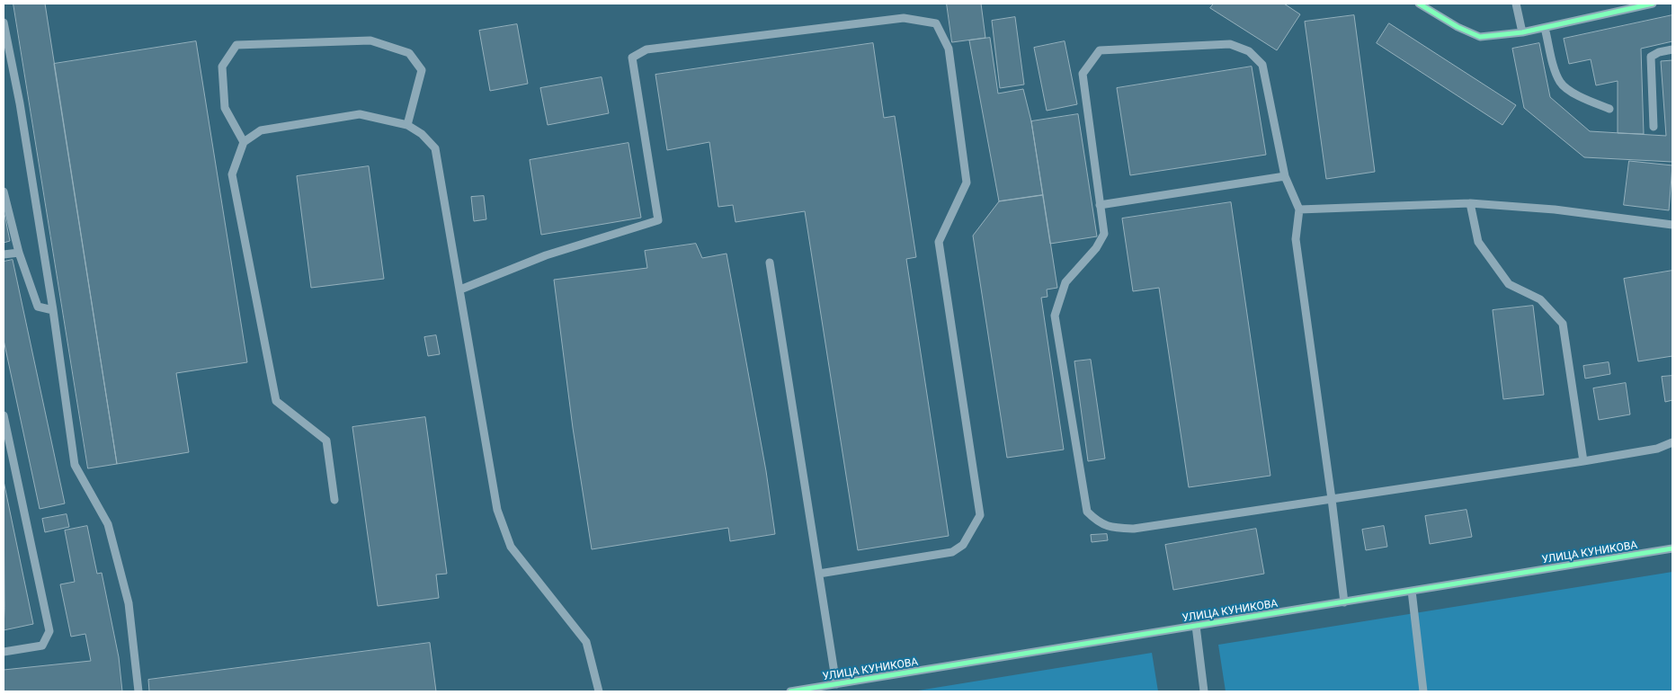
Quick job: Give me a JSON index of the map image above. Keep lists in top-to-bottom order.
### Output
{
  "streets": {
    "street": ["УЛИЦА КУНИКОВА"]
  }
}
